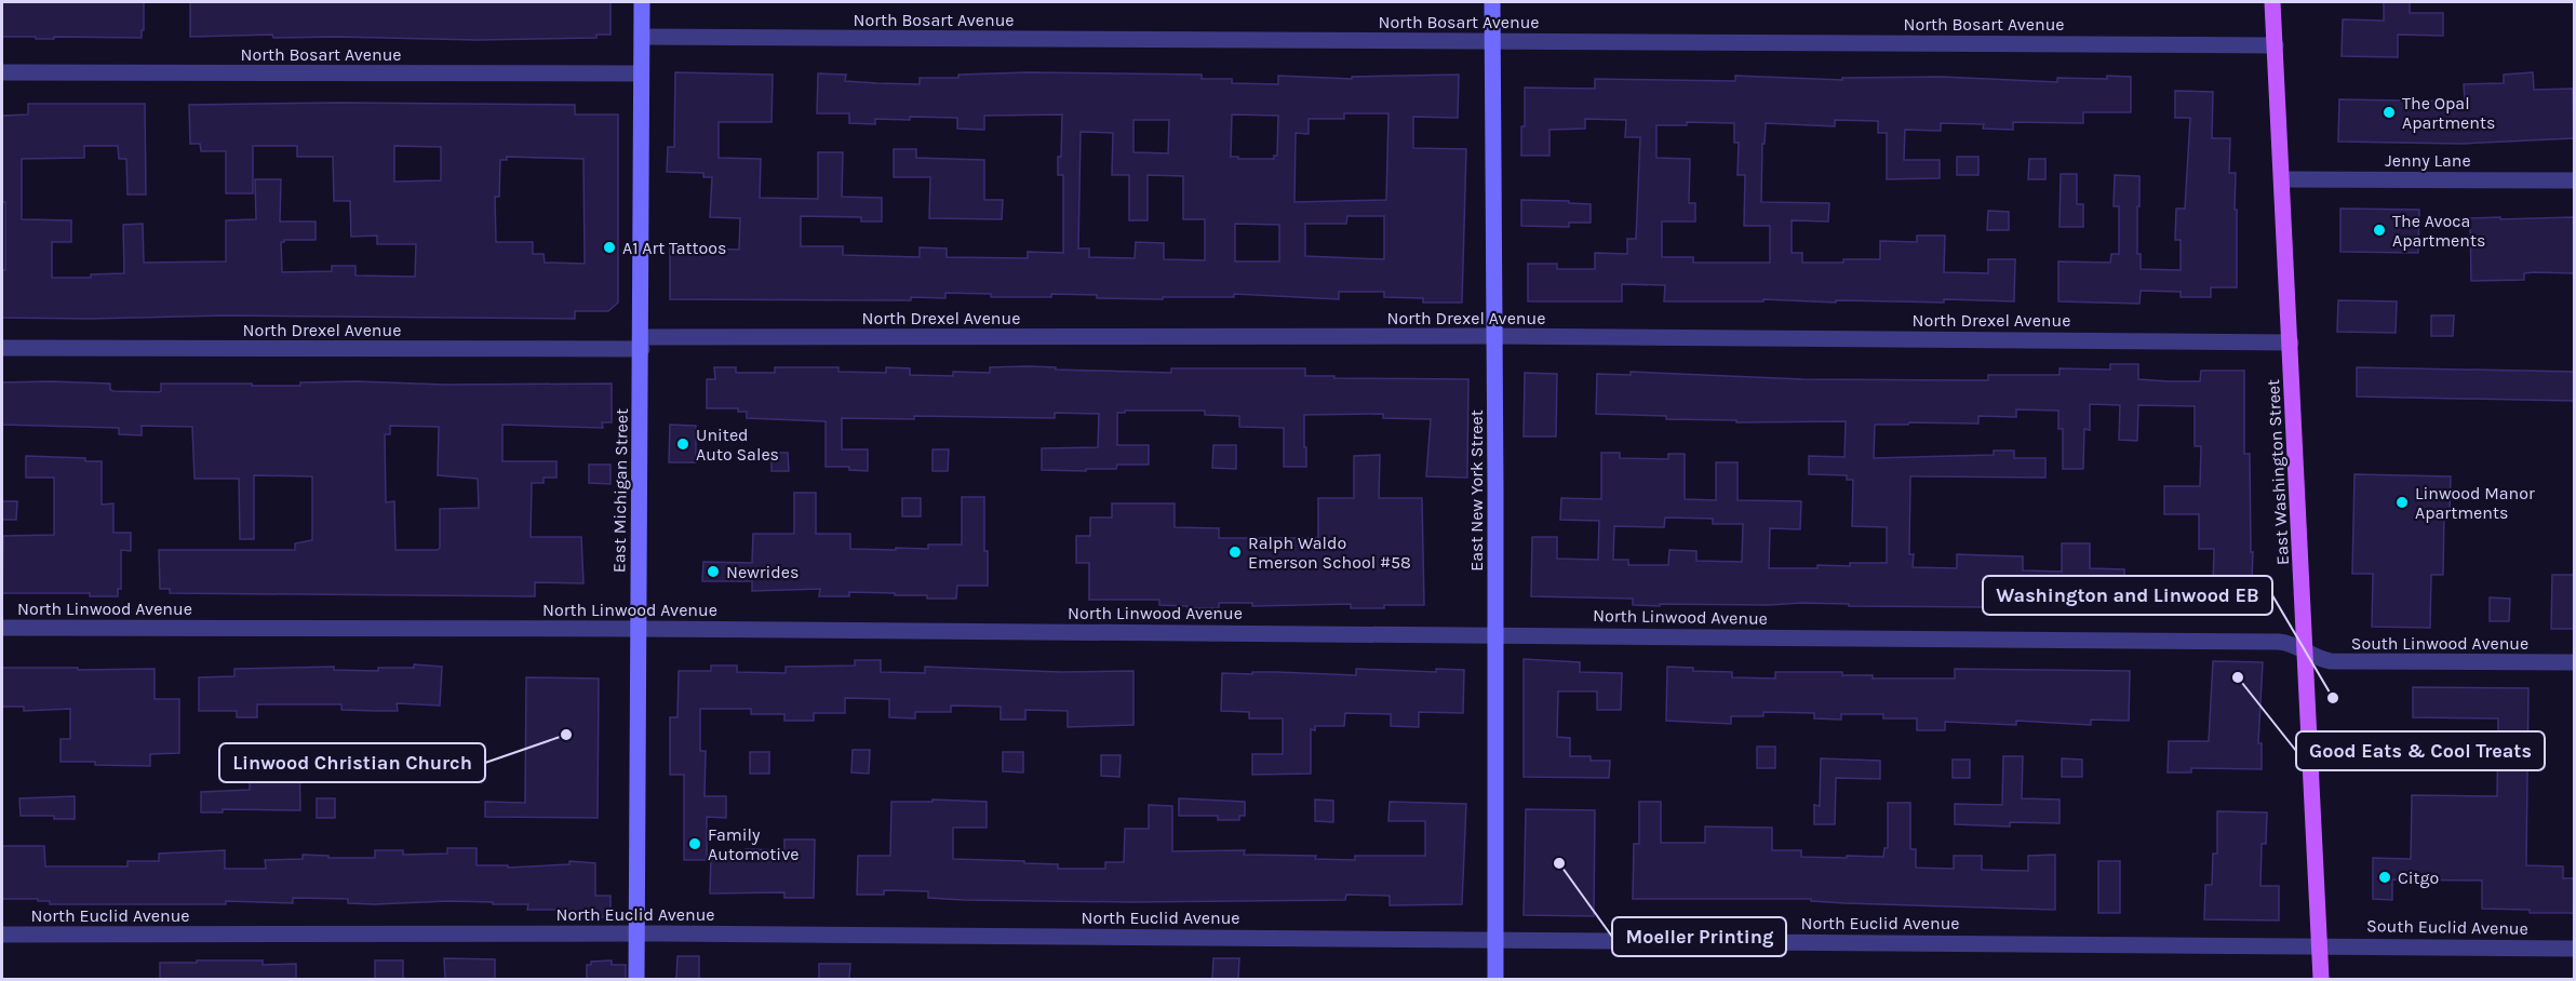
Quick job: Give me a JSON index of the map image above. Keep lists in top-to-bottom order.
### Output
{
  "streets": {
    "main road": ["East Washington Street", "East Michigan Street", "East New York Street"],
    "street": [
      "North Bosart Avenue",
      "Jenny Lane",
      "North Drexel Avenue",
      "North Linwood Avenue",
      "South Linwood Avenue",
      "North Euclid Avenue",
      "South Euclid Avenue"
    ]
  },
  "crossings": [
    ["North Bosart Avenue", "East Washington Street"],
    ["North Bosart Avenue", "East Michigan Street"],
    ["North Bosart Avenue", "East New York Street"],
    ["Jenny Lane", "East Washington Street"],
    ["North Drexel Avenue", "East Washington Street"],
    ["North Drexel Avenue", "East Michigan Street"],
    ["North Drexel Avenue", "East New York Street"],
    ["East Washington Street", "North Linwood Avenue"],
    ["East Washington Street", "South Linwood Avenue"],
    ["East Washington Street", "North Euclid Avenue"],
    ["East Washington Street", "South Euclid Avenue"],
    ["East Michigan Street", "North Linwood Avenue"],
    ["East Michigan Street", "North Euclid Avenue"],
    ["East New York Street", "North Linwood Avenue"],
    ["East New York Street", "North Euclid Avenue"],
    ["North Linwood Avenue", "South Linwood Avenue"],
    ["North Euclid Avenue", "South Euclid Avenue"]
  ],
  "places": [
    "The Opal Apartments",
    "The Avoca Apartments",
    "A1 Art Tattoos",
    "United Auto Sales",
    "Linwood Manor Apartments",
    "Ralph Waldo Emerson School #58",
    "Newrides",
    "Good Eats & Cool Treats",
    "Washington and Linwood EB",
    "Linwood Christian Church",
    "Family Automotive",
    "Moeller Printing",
    "Citgo"
  ]
}
